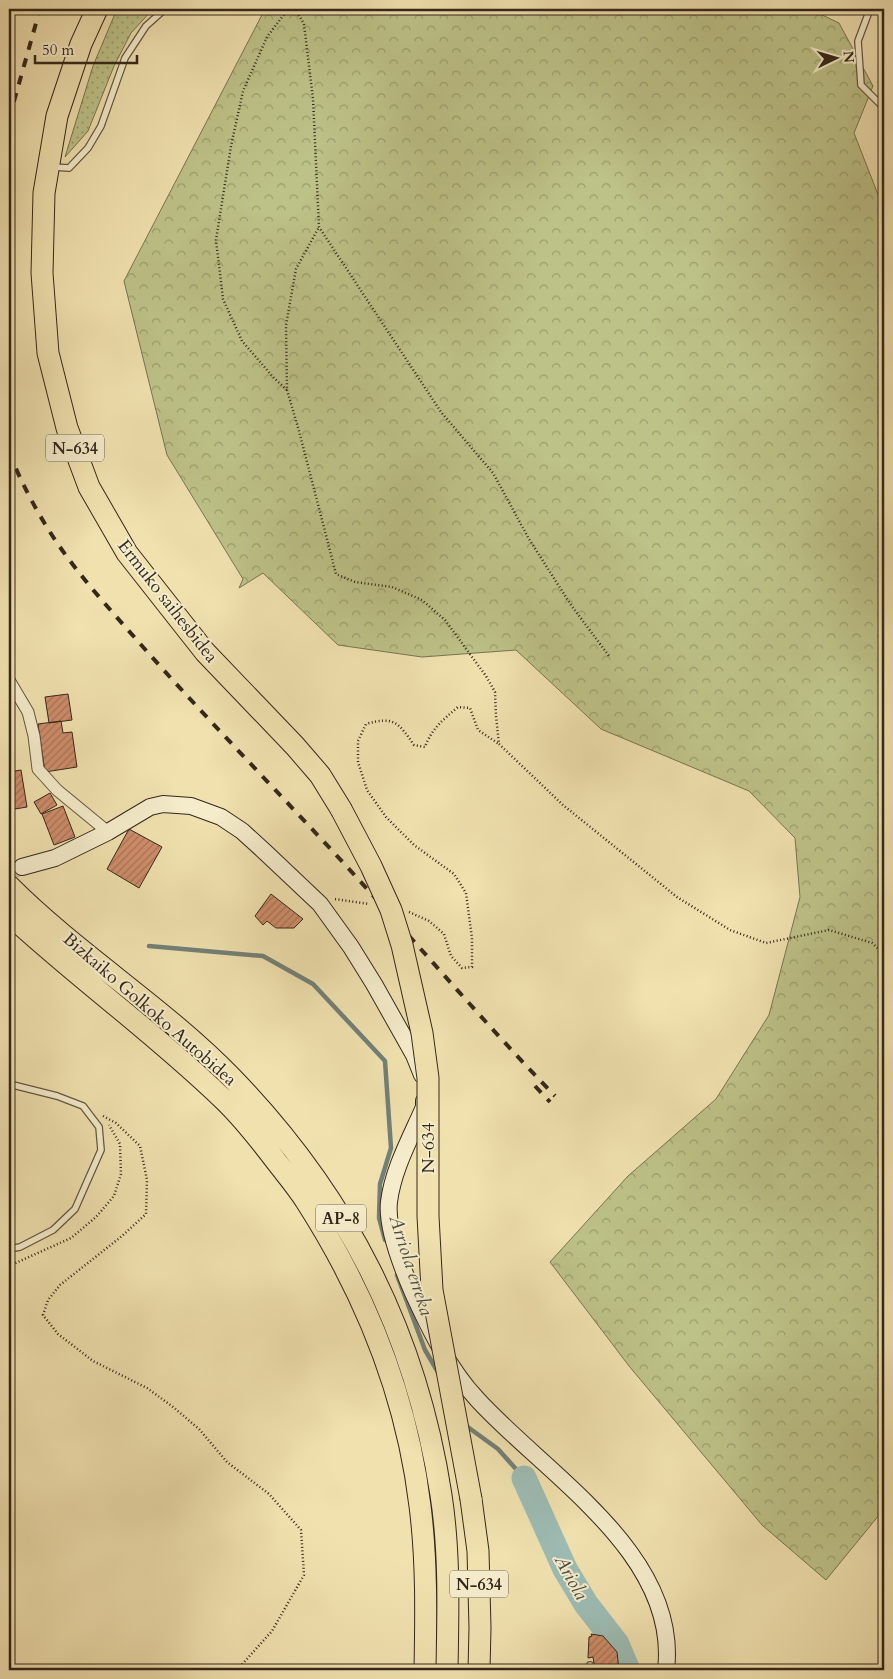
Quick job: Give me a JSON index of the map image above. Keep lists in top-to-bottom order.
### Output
{
  "streets": {
    "highway": [
      "N-634",
      "Ermuko saihesbidea",
      "Bizkaiko Golkoko Autobidea",
      "AP-8"
    ]
  },
  "crossings": [
    ["N-634", "Ermuko saihesbidea"]
  ],
  "water": ["Arriola erreka", "Ariola"],
  "scale_bar": "50 m",
  "north": "right"
}
